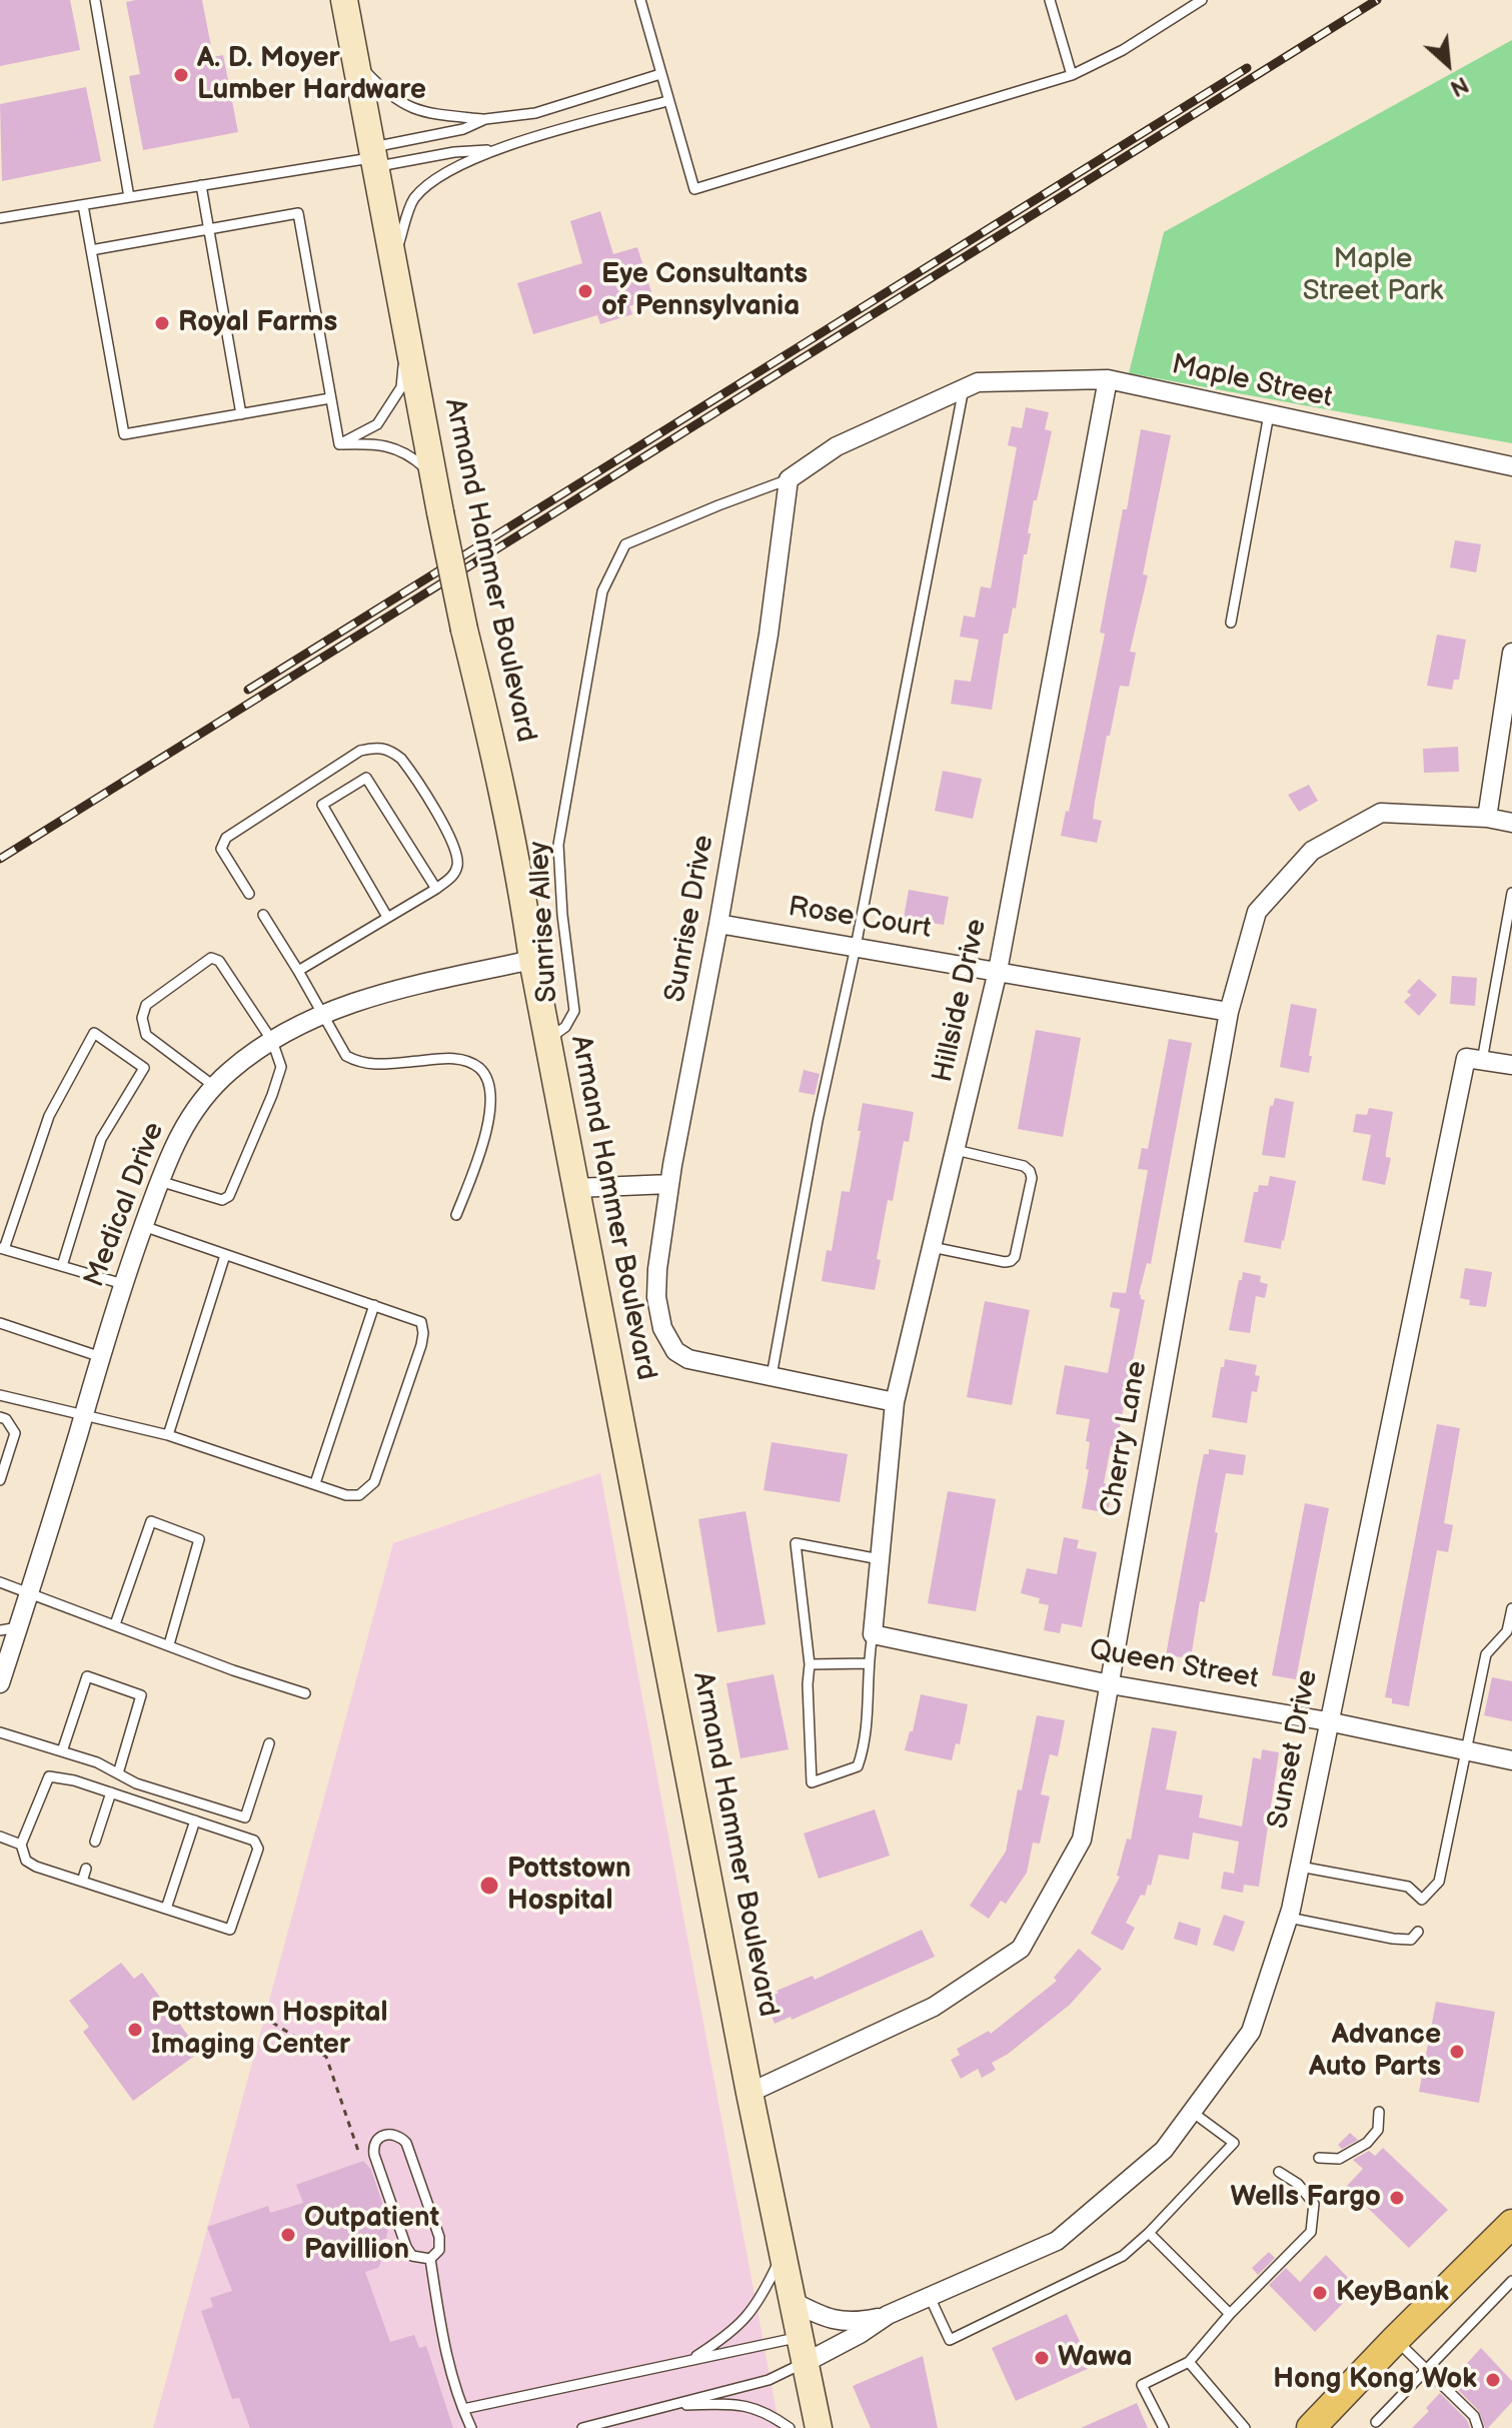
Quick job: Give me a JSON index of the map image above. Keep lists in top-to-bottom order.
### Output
{
  "streets": {
    "street": [
      "Maple Street",
      "Armand Hammer Boulevard",
      "Sunrise Drive",
      "Rose Court",
      "Hillside Drive",
      "Medical Drive",
      "Cherry Lane",
      "Queen Street",
      "Sunset Drive"
    ],
    "lane": ["Sunrise Alley"]
  },
  "crossings": [
    ["Maple Street", "Hillside Drive"],
    ["Armand Hammer Boulevard", "Sunrise Alley"],
    ["Armand Hammer Boulevard", "Medical Drive"],
    ["Armand Hammer Boulevard", "Cherry Lane"],
    ["Armand Hammer Boulevard", "Sunset Drive"],
    ["Sunrise Drive", "Rose Court"],
    ["Sunrise Drive", "Sunrise Alley"],
    ["Sunrise Drive", "Hillside Drive"],
    ["Rose Court", "Hillside Drive"],
    ["Rose Court", "Cherry Lane"],
    ["Hillside Drive", "Queen Street"],
    ["Cherry Lane", "Queen Street"],
    ["Queen Street", "Sunset Drive"]
  ],
  "parks": ["Maple Street Park"],
  "places": [
    "A. D. Moyer Lumber Hardware",
    "Eye Consultants of Pennsylvania",
    "Royal Farms",
    "Pottstown Hospital",
    "Pottstown Hospital Imaging Center",
    "Advance Auto Parts",
    "Wells Fargo",
    "Outpatient Pavillion",
    "KeyBank",
    "Wawa",
    "Hong Kong Wok"
  ],
  "north": "bottom right"
}
